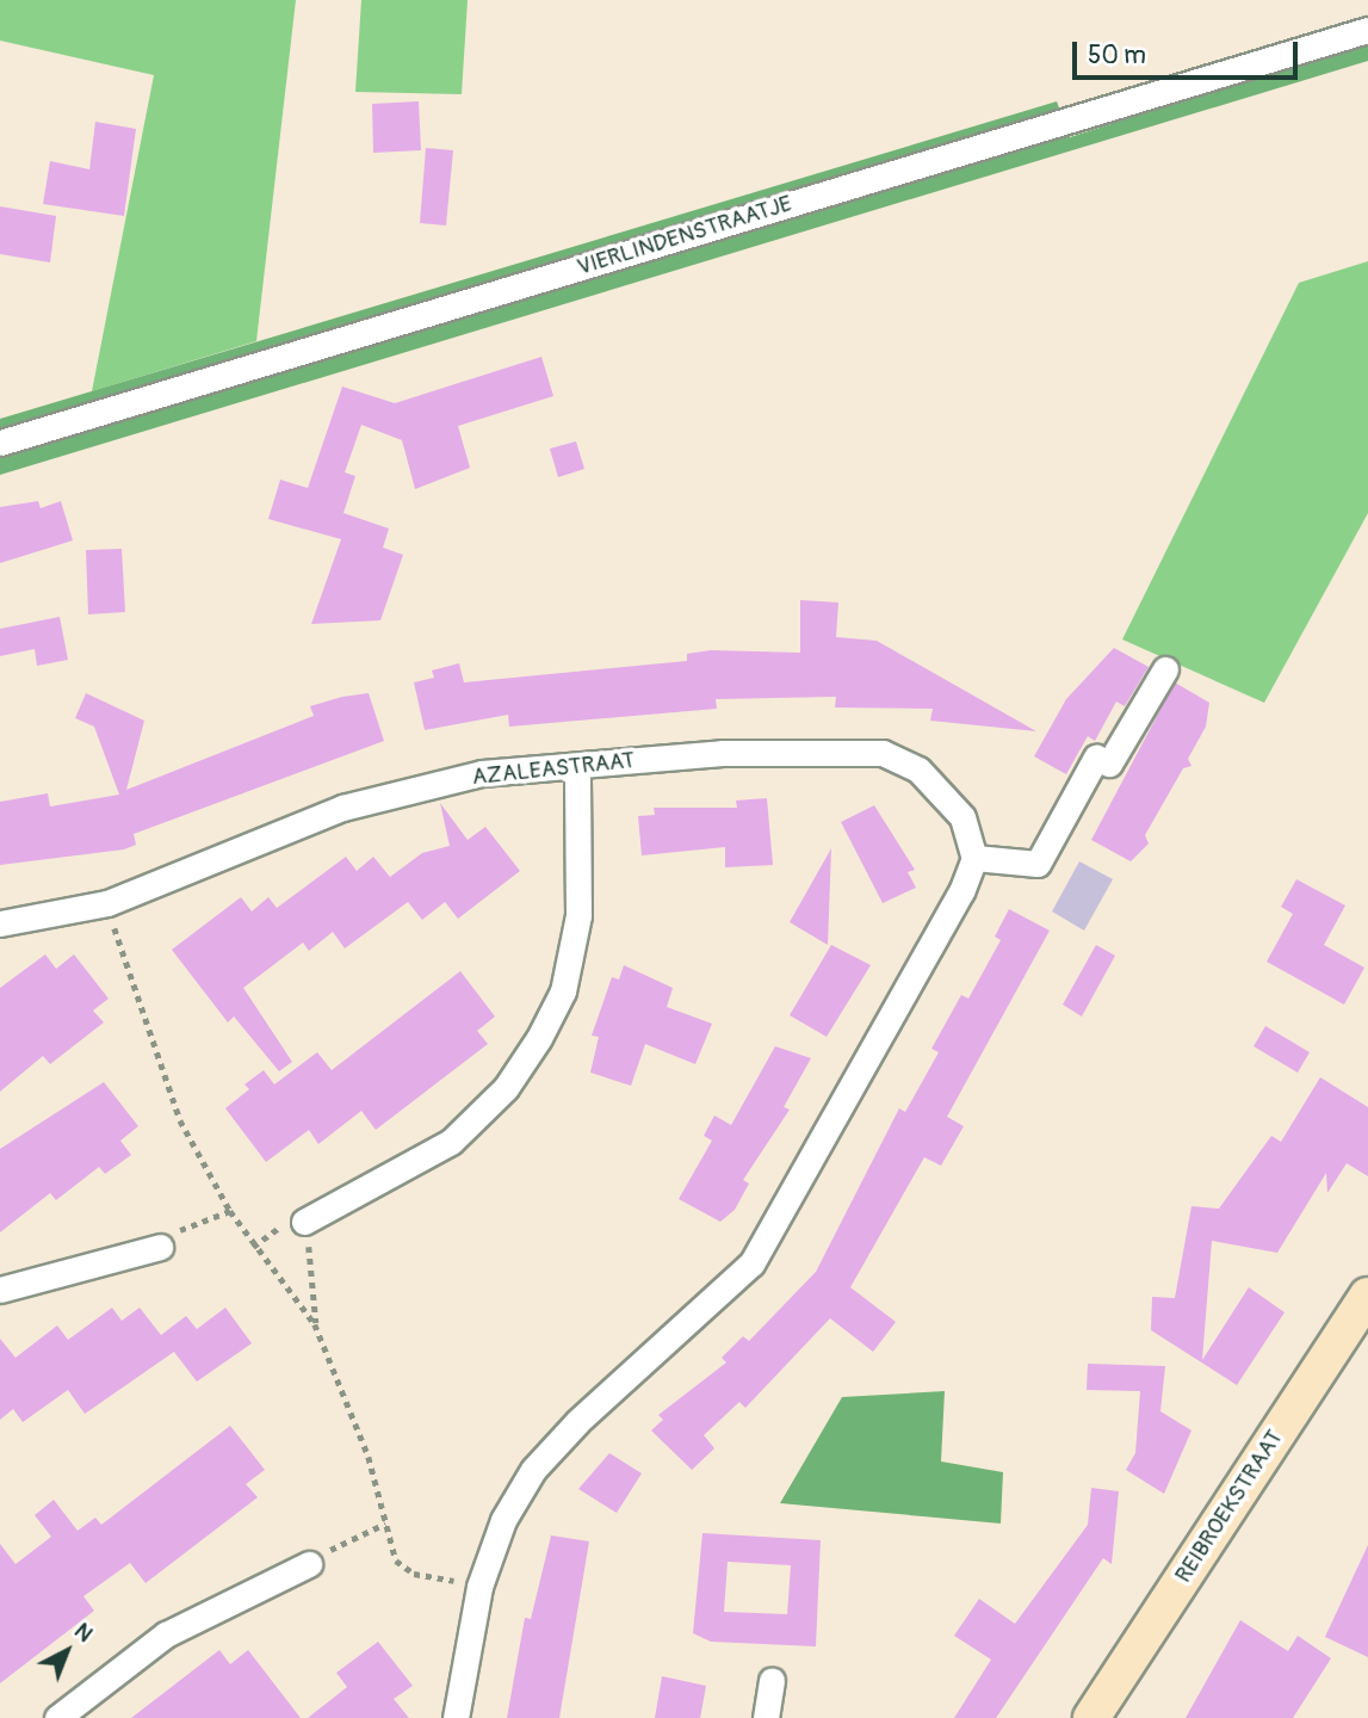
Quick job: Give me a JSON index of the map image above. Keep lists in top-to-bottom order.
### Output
{
  "streets": {
    "street": ["VIERLINDENSTRAATJE", "AZALEASTRAAT", "REIBROEKSTRAAT"]
  },
  "scale_bar": "50 m",
  "north": "top right"
}
